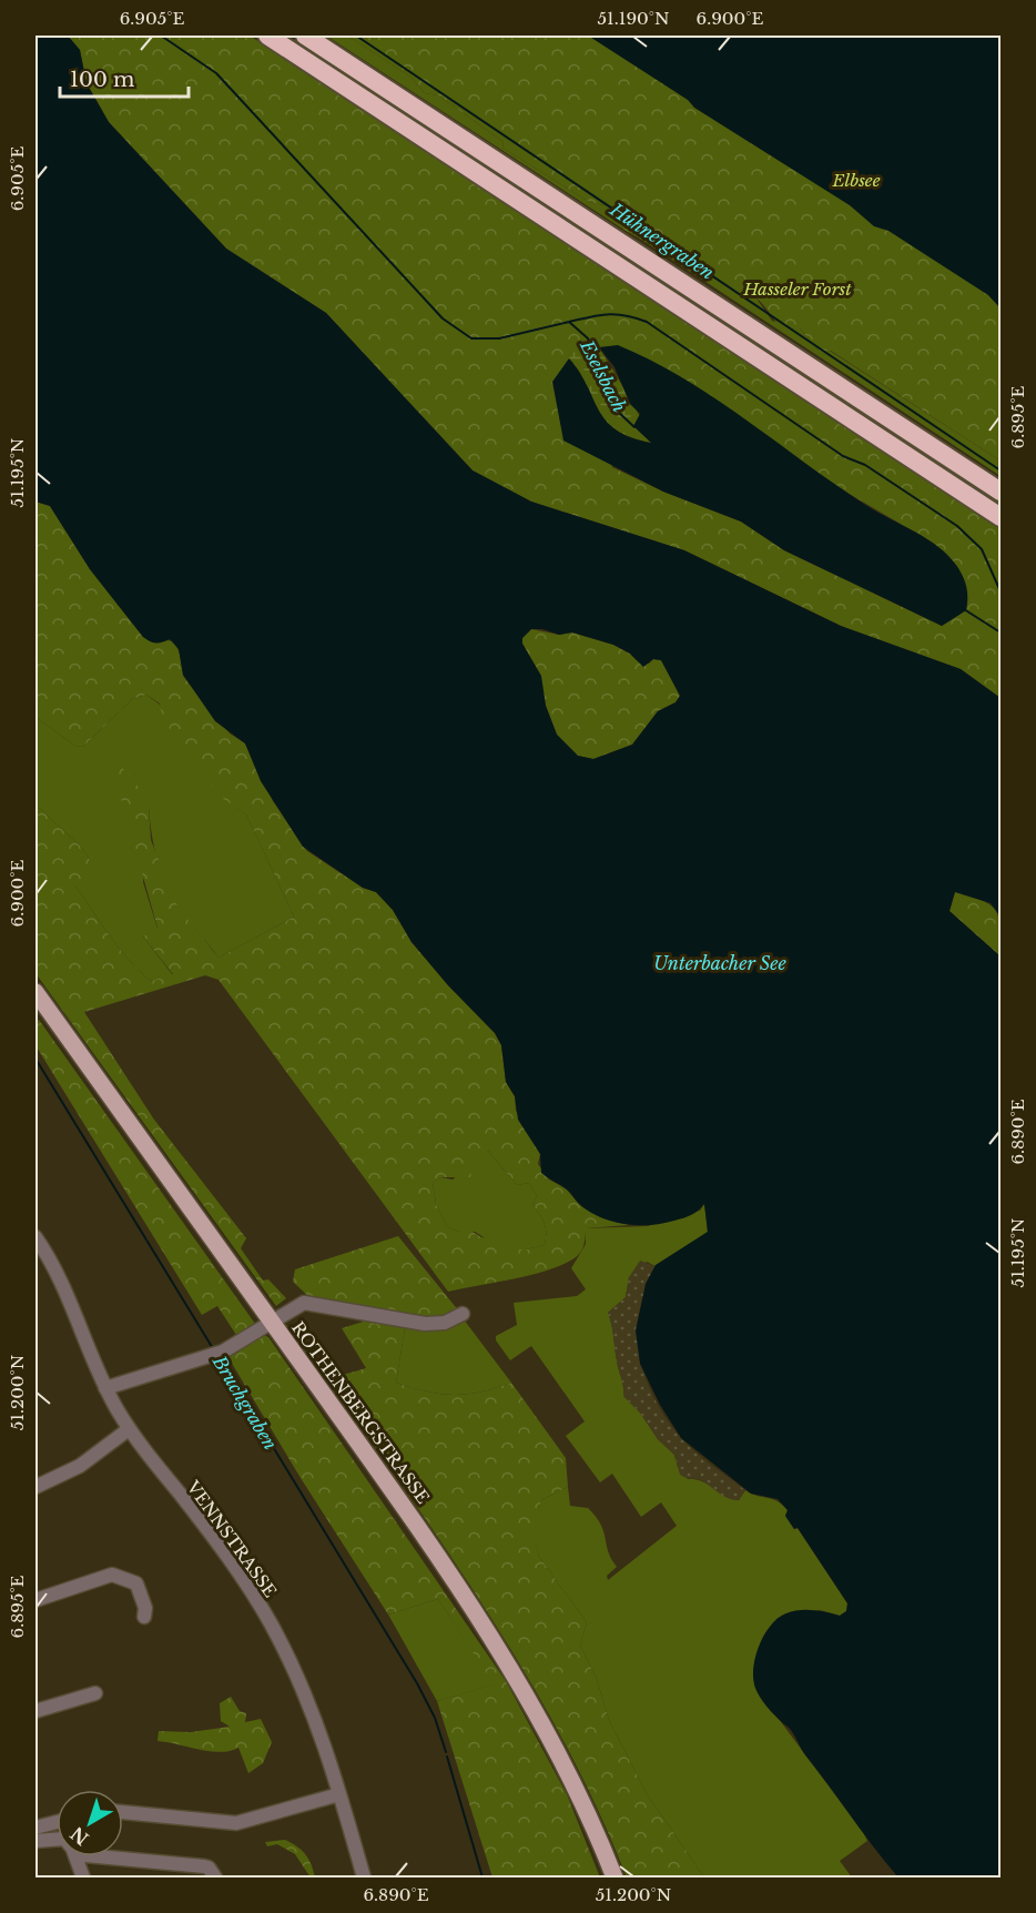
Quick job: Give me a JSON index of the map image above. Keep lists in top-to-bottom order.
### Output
{
  "streets": {
    "main road": ["ROTHENBERGSTRASSE"],
    "street": ["VENNSTRASSE"]
  },
  "water": [
    "Hühnergraben",
    "Eselsbach",
    "Unterbacher See",
    "Bruchgraben"
  ],
  "parks": ["Elbsee", "Hasseler Forst"],
  "scale_bar": "100 m",
  "north": "bottom left",
  "coordinates": [
    "6.905°E",
    "51.190°N",
    "6.900°E",
    "6.895°E",
    "51.195°N",
    "6.890°E",
    "51.200°N"
  ]
}
